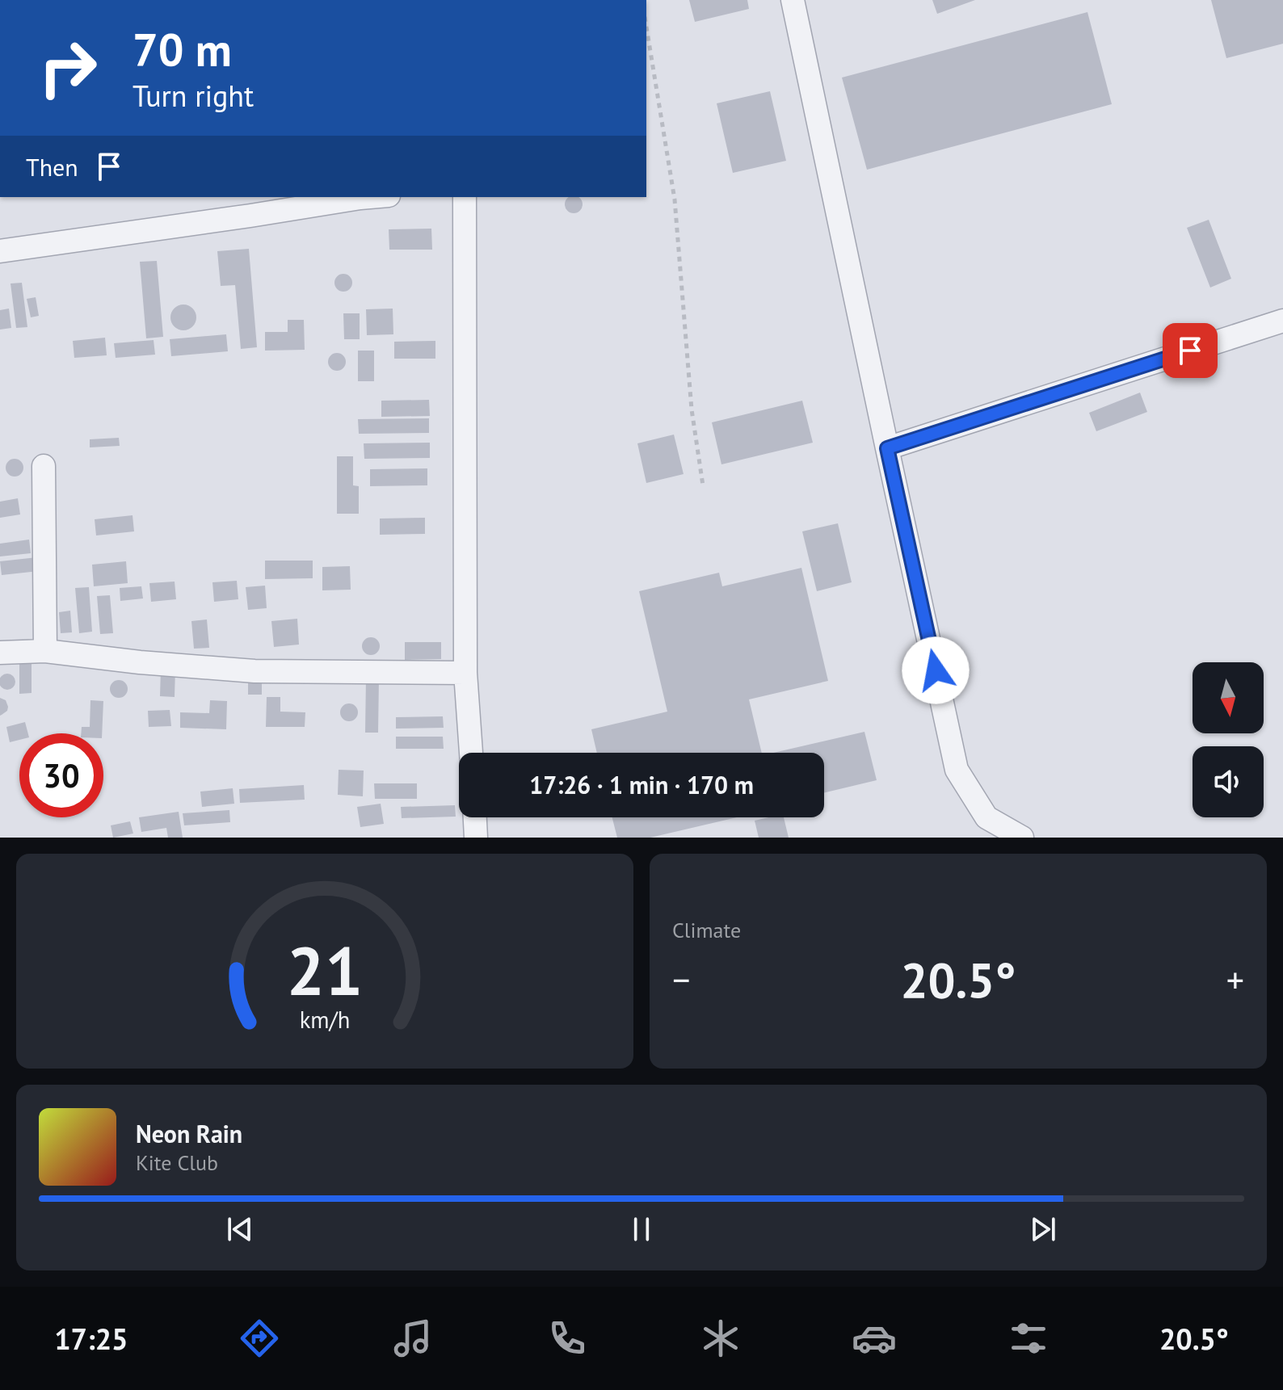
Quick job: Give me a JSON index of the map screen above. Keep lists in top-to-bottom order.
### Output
{
  "north": "bottom",
  "page": {
    "turn": ["70 m", "Turn right"],
    "then": "Then",
    "limit": "30",
    "trip": "17:26 · 1 min · 170 m",
    "tile": "Climate",
    "heat": ["−", "20.5°", "+"],
    "song": ["Neon Rain", "Kite Club"],
    "tabs": ["17:25", "20.5°"],
    "gauge": ["21", "km/h"]
  }
}
